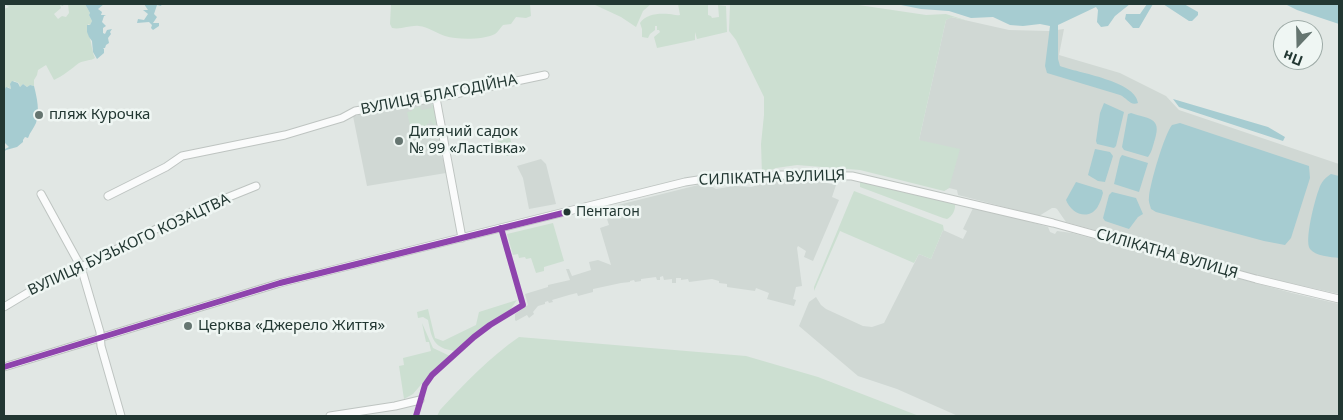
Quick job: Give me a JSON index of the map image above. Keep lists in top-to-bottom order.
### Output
{
  "streets": {
    "street": ["ВУЛИЦЯ БЛАГОДІЙНА", "СИЛІКАТНА ВУЛИЦЯ", "ВУЛИЦЯ БУЗЬКОГО КОЗАЦТВА"]
  },
  "places": [
    "пляж Курочка",
    "Дитячий садок № 99 «Ластівка»",
    "Пентагон",
    "Церква «Джерело Життя»"
  ],
  "north": "bottom"
}
